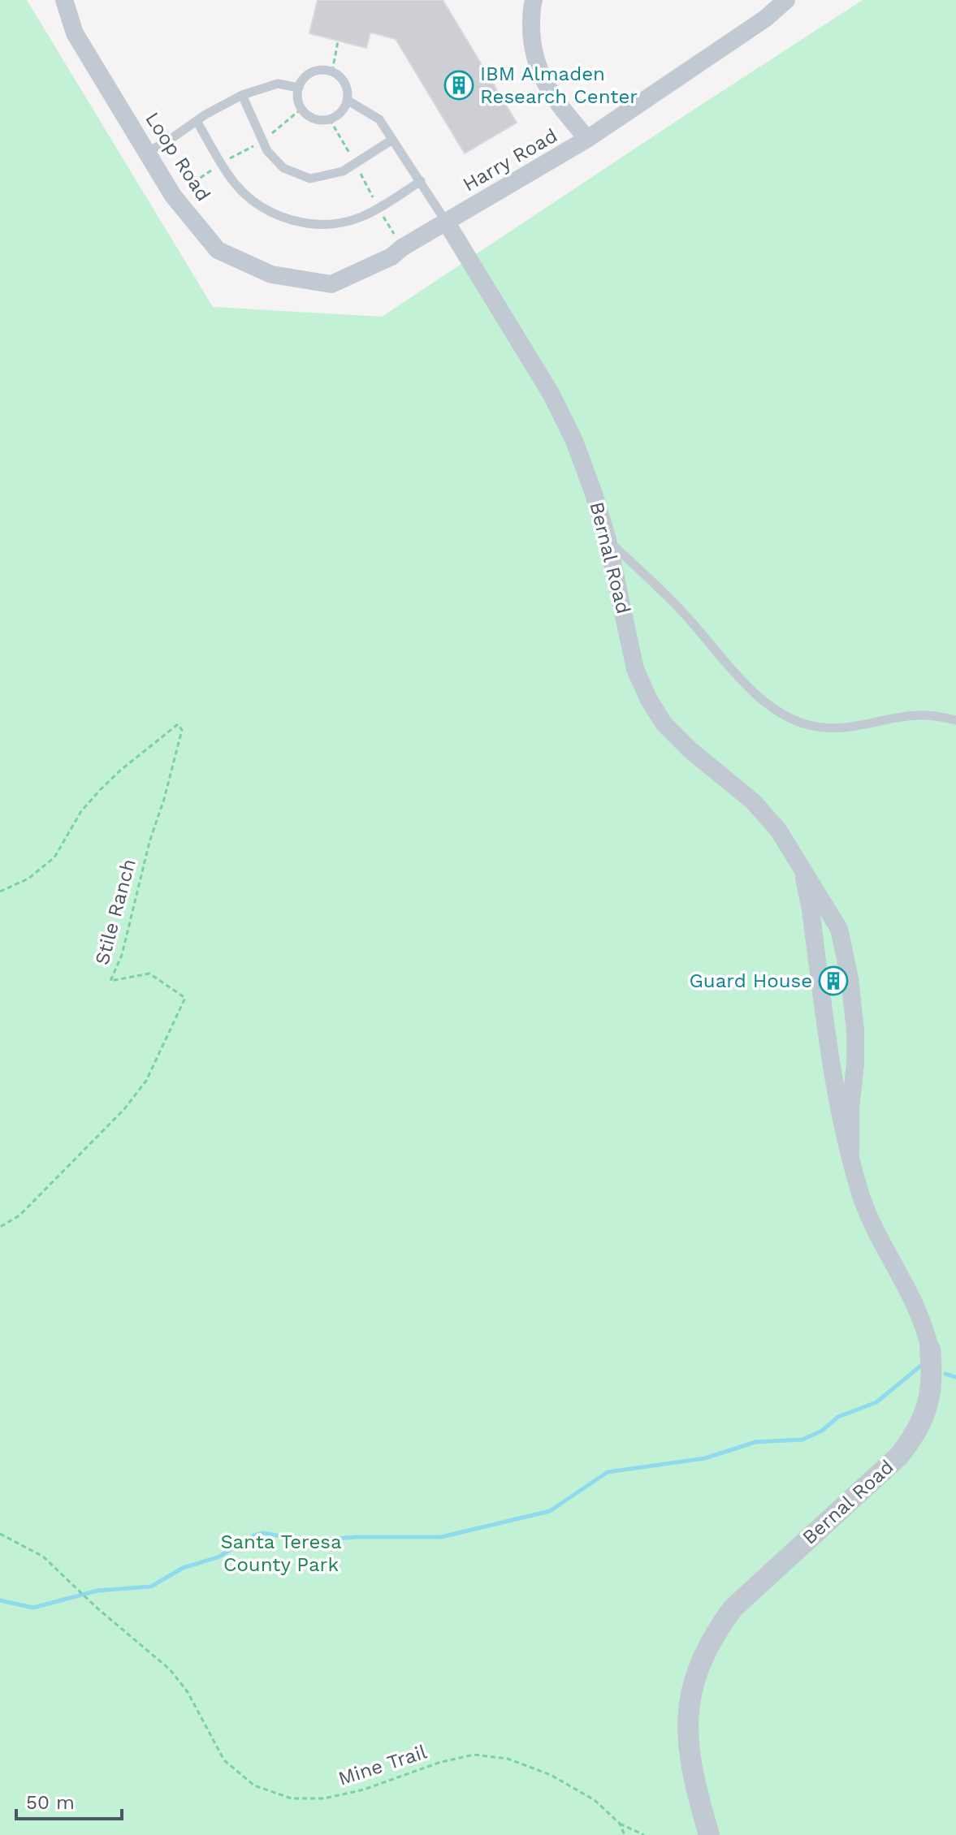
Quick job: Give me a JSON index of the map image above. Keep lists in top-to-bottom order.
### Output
{
  "streets": {
    "street": ["Loop Road", "Harry Road", "Bernal Road"],
    "path": ["Stile Ranch", "Mine Trail"]
  },
  "crossings": [
    ["Loop Road", "Harry Road"],
    ["Loop Road", "Bernal Road"],
    ["Harry Road", "Bernal Road"]
  ],
  "parks": ["Santa Teresa County Park"],
  "places": {
    "building": ["IBM Almaden Research Center", "Guard House"]
  },
  "scale_bar": "50 m"
}
